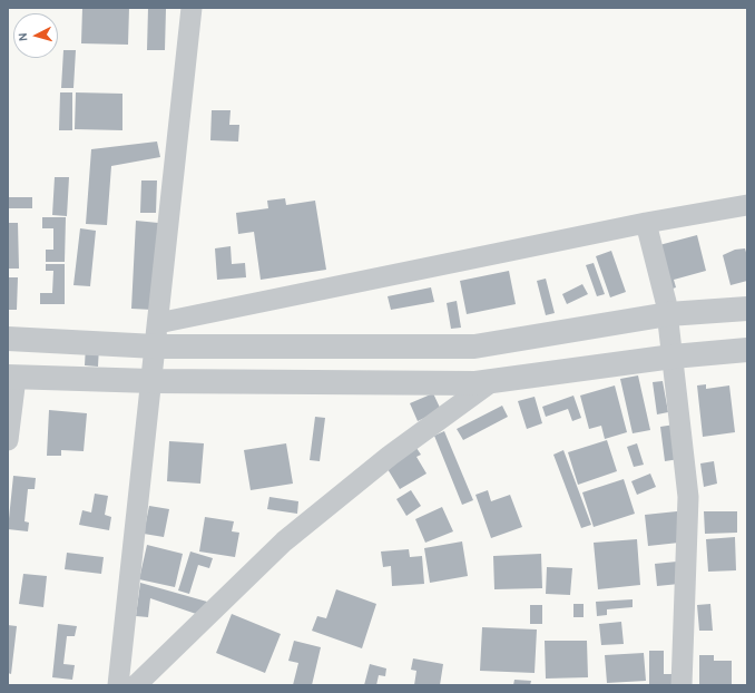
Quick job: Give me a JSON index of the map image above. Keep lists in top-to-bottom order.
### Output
{
  "north": "left"
}
